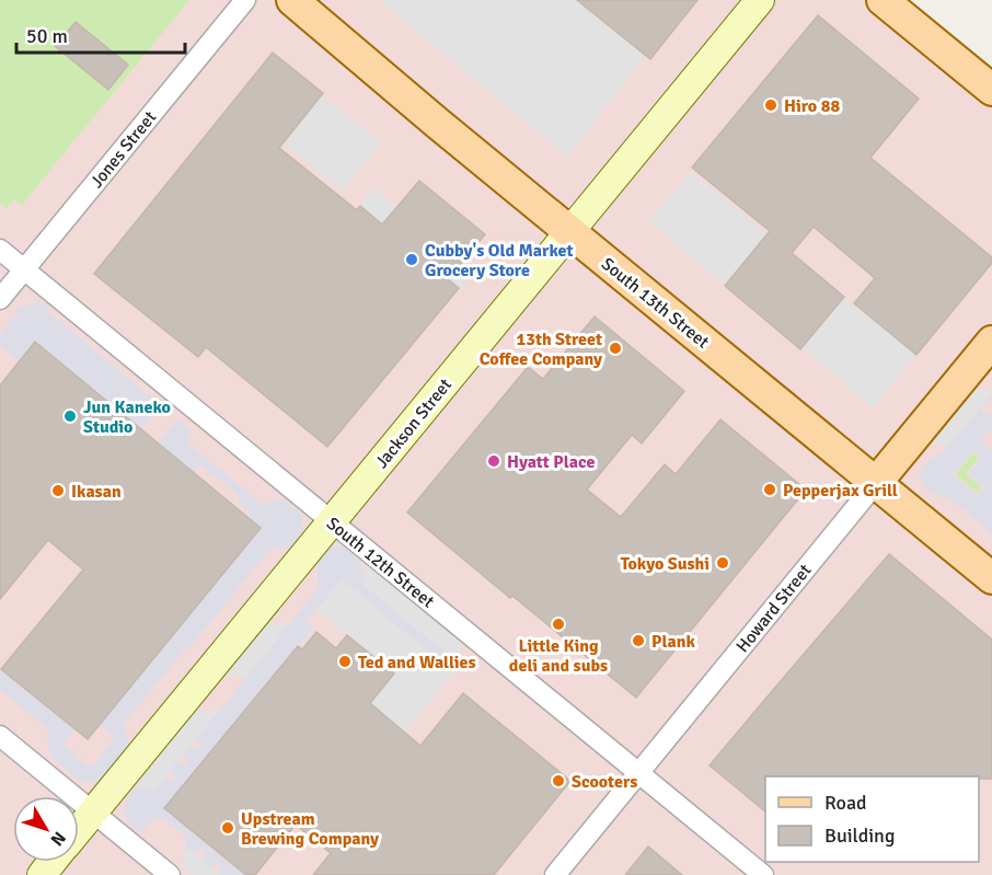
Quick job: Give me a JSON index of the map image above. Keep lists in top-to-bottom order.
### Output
{
  "streets": {
    "main road": ["South 13th Street", "Howard Street"],
    "street": ["Jones Street", "Jackson Street", "South 12th Street"]
  },
  "crossings": [
    ["Jones Street", "South 12th Street"],
    ["South 13th Street", "Jackson Street"],
    ["South 13th Street", "Howard Street"],
    ["Jackson Street", "South 12th Street"],
    ["South 12th Street", "Howard Street"]
  ],
  "places": [
    "Hiro 88",
    "Cubby's Old Market Grocery Store",
    "13th Street Coffee Company",
    "Jun Kaneko Studio",
    "Hyatt Place",
    "Pepperjax Grill",
    "Ikasan",
    "Tokyo Sushi",
    "Little King deli and subs",
    "Plank",
    "Ted and Wallies",
    "Scooters",
    "Upstream Brewing Company"
  ],
  "legend": ["Road", "Building"],
  "scale_bar": "50 m",
  "north": "bottom right"
}
